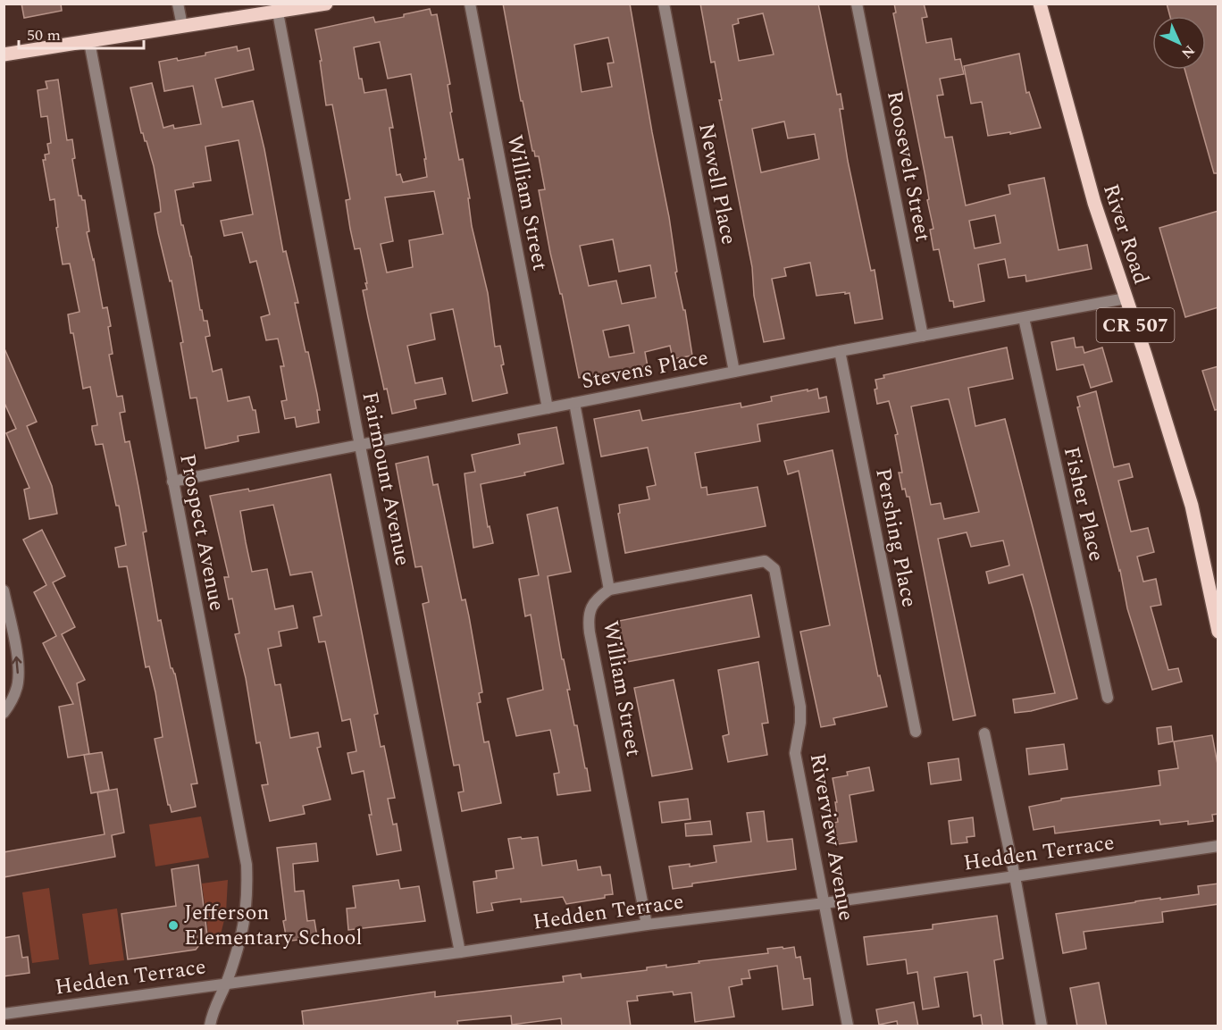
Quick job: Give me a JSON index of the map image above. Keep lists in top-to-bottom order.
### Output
{
  "streets": {
    "main road": ["River Road", "CR 507"],
    "street": [
      "Roosevelt Street",
      "Newell Place",
      "William Street",
      "Stevens Place",
      "Fairmount Avenue",
      "Fisher Place",
      "Prospect Avenue",
      "Pershing Place",
      "Riverview Avenue",
      "Hedden Terrace"
    ]
  },
  "crossings": [
    ["Roosevelt Street", "Stevens Place"],
    ["Newell Place", "Stevens Place"],
    ["William Street", "Stevens Place"],
    ["William Street", "Riverview Avenue"],
    ["William Street", "Hedden Terrace"],
    ["River Road", "Stevens Place"],
    ["Stevens Place", "Fairmount Avenue"],
    ["Stevens Place", "Fisher Place"],
    ["Stevens Place", "Prospect Avenue"],
    ["Stevens Place", "Pershing Place"],
    ["Fairmount Avenue", "Hedden Terrace"],
    ["Prospect Avenue", "Hedden Terrace"],
    ["Riverview Avenue", "Hedden Terrace"]
  ],
  "places": ["Jefferson Elementary School"],
  "scale_bar": "50 m",
  "north": "bottom right"
}
